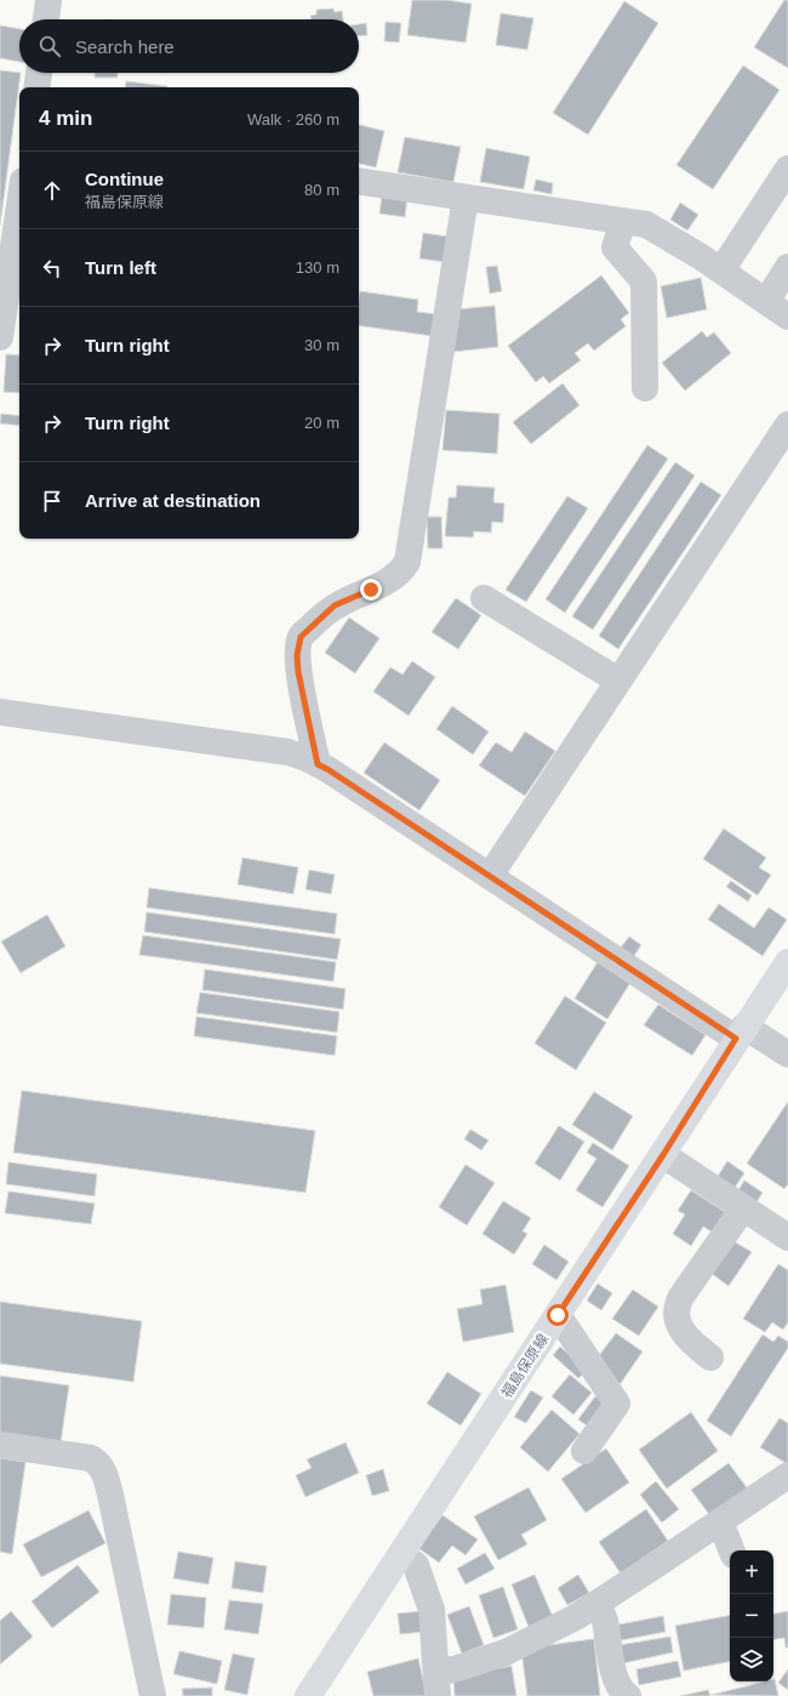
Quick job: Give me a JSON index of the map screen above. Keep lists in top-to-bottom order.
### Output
{
  "streets": {
    "main road": ["福島保原線"]
  },
  "page": {
    "search": "Search here",
    "heading": ["4 min", "Walk · 260 m"],
    "list": [
      ["Continue", "福島保原線", "80 m"],
      ["Turn left", "130 m"],
      ["Turn right", "30 m"],
      ["Turn right", "20 m"],
      "Arrive at destination"
    ],
    "map_buttons": ["+", "−"]
  }
}
